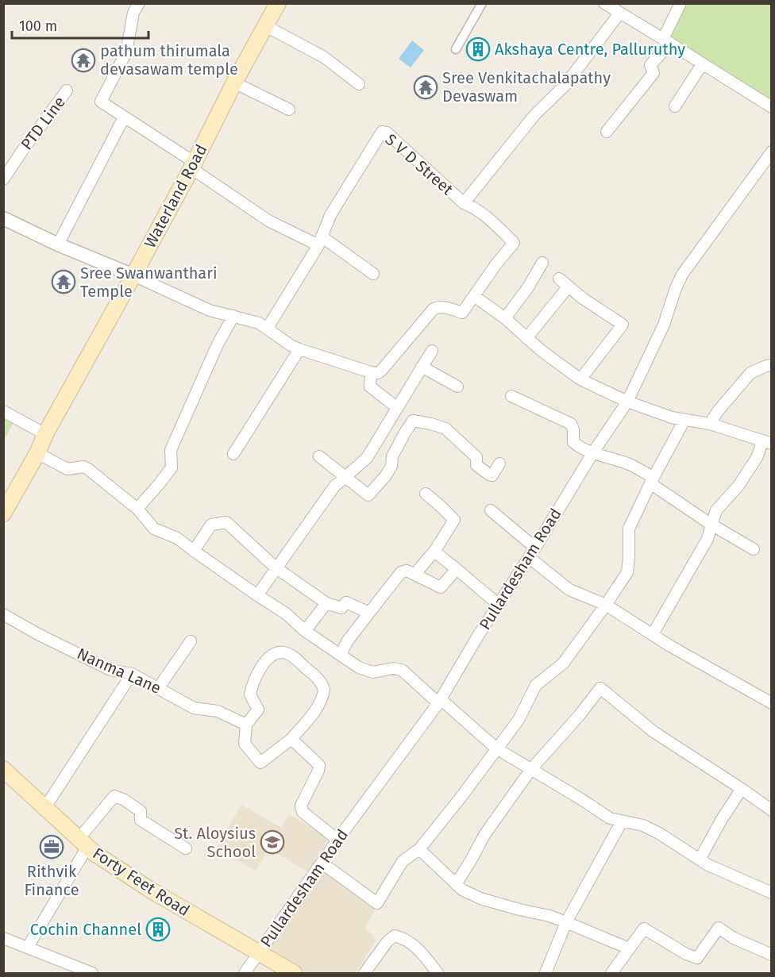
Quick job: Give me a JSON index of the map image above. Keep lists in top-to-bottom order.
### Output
{
  "streets": {
    "main road": ["Waterland Road", "Forty Feet Road"],
    "street": [
      "PTD Line",
      "S V D Street",
      "Pullardesham Road",
      "Nanma Lane"
    ]
  },
  "crossings": [
    ["Pullardesham Road", "Forty Feet Road"]
  ],
  "places": {
    "building": ["Akshaya Centre, Palluruthy", "Cochin Channel"],
    "temple": ["pathum thirumala devasawam temple", "Sree Venkitachalapathy Devaswam", "Sree Swanwanthari Temple"],
    "school or university": ["St. Aloysius School"],
    "office": ["Rithvik Finance"]
  },
  "scale_bar": "100 m"
}
